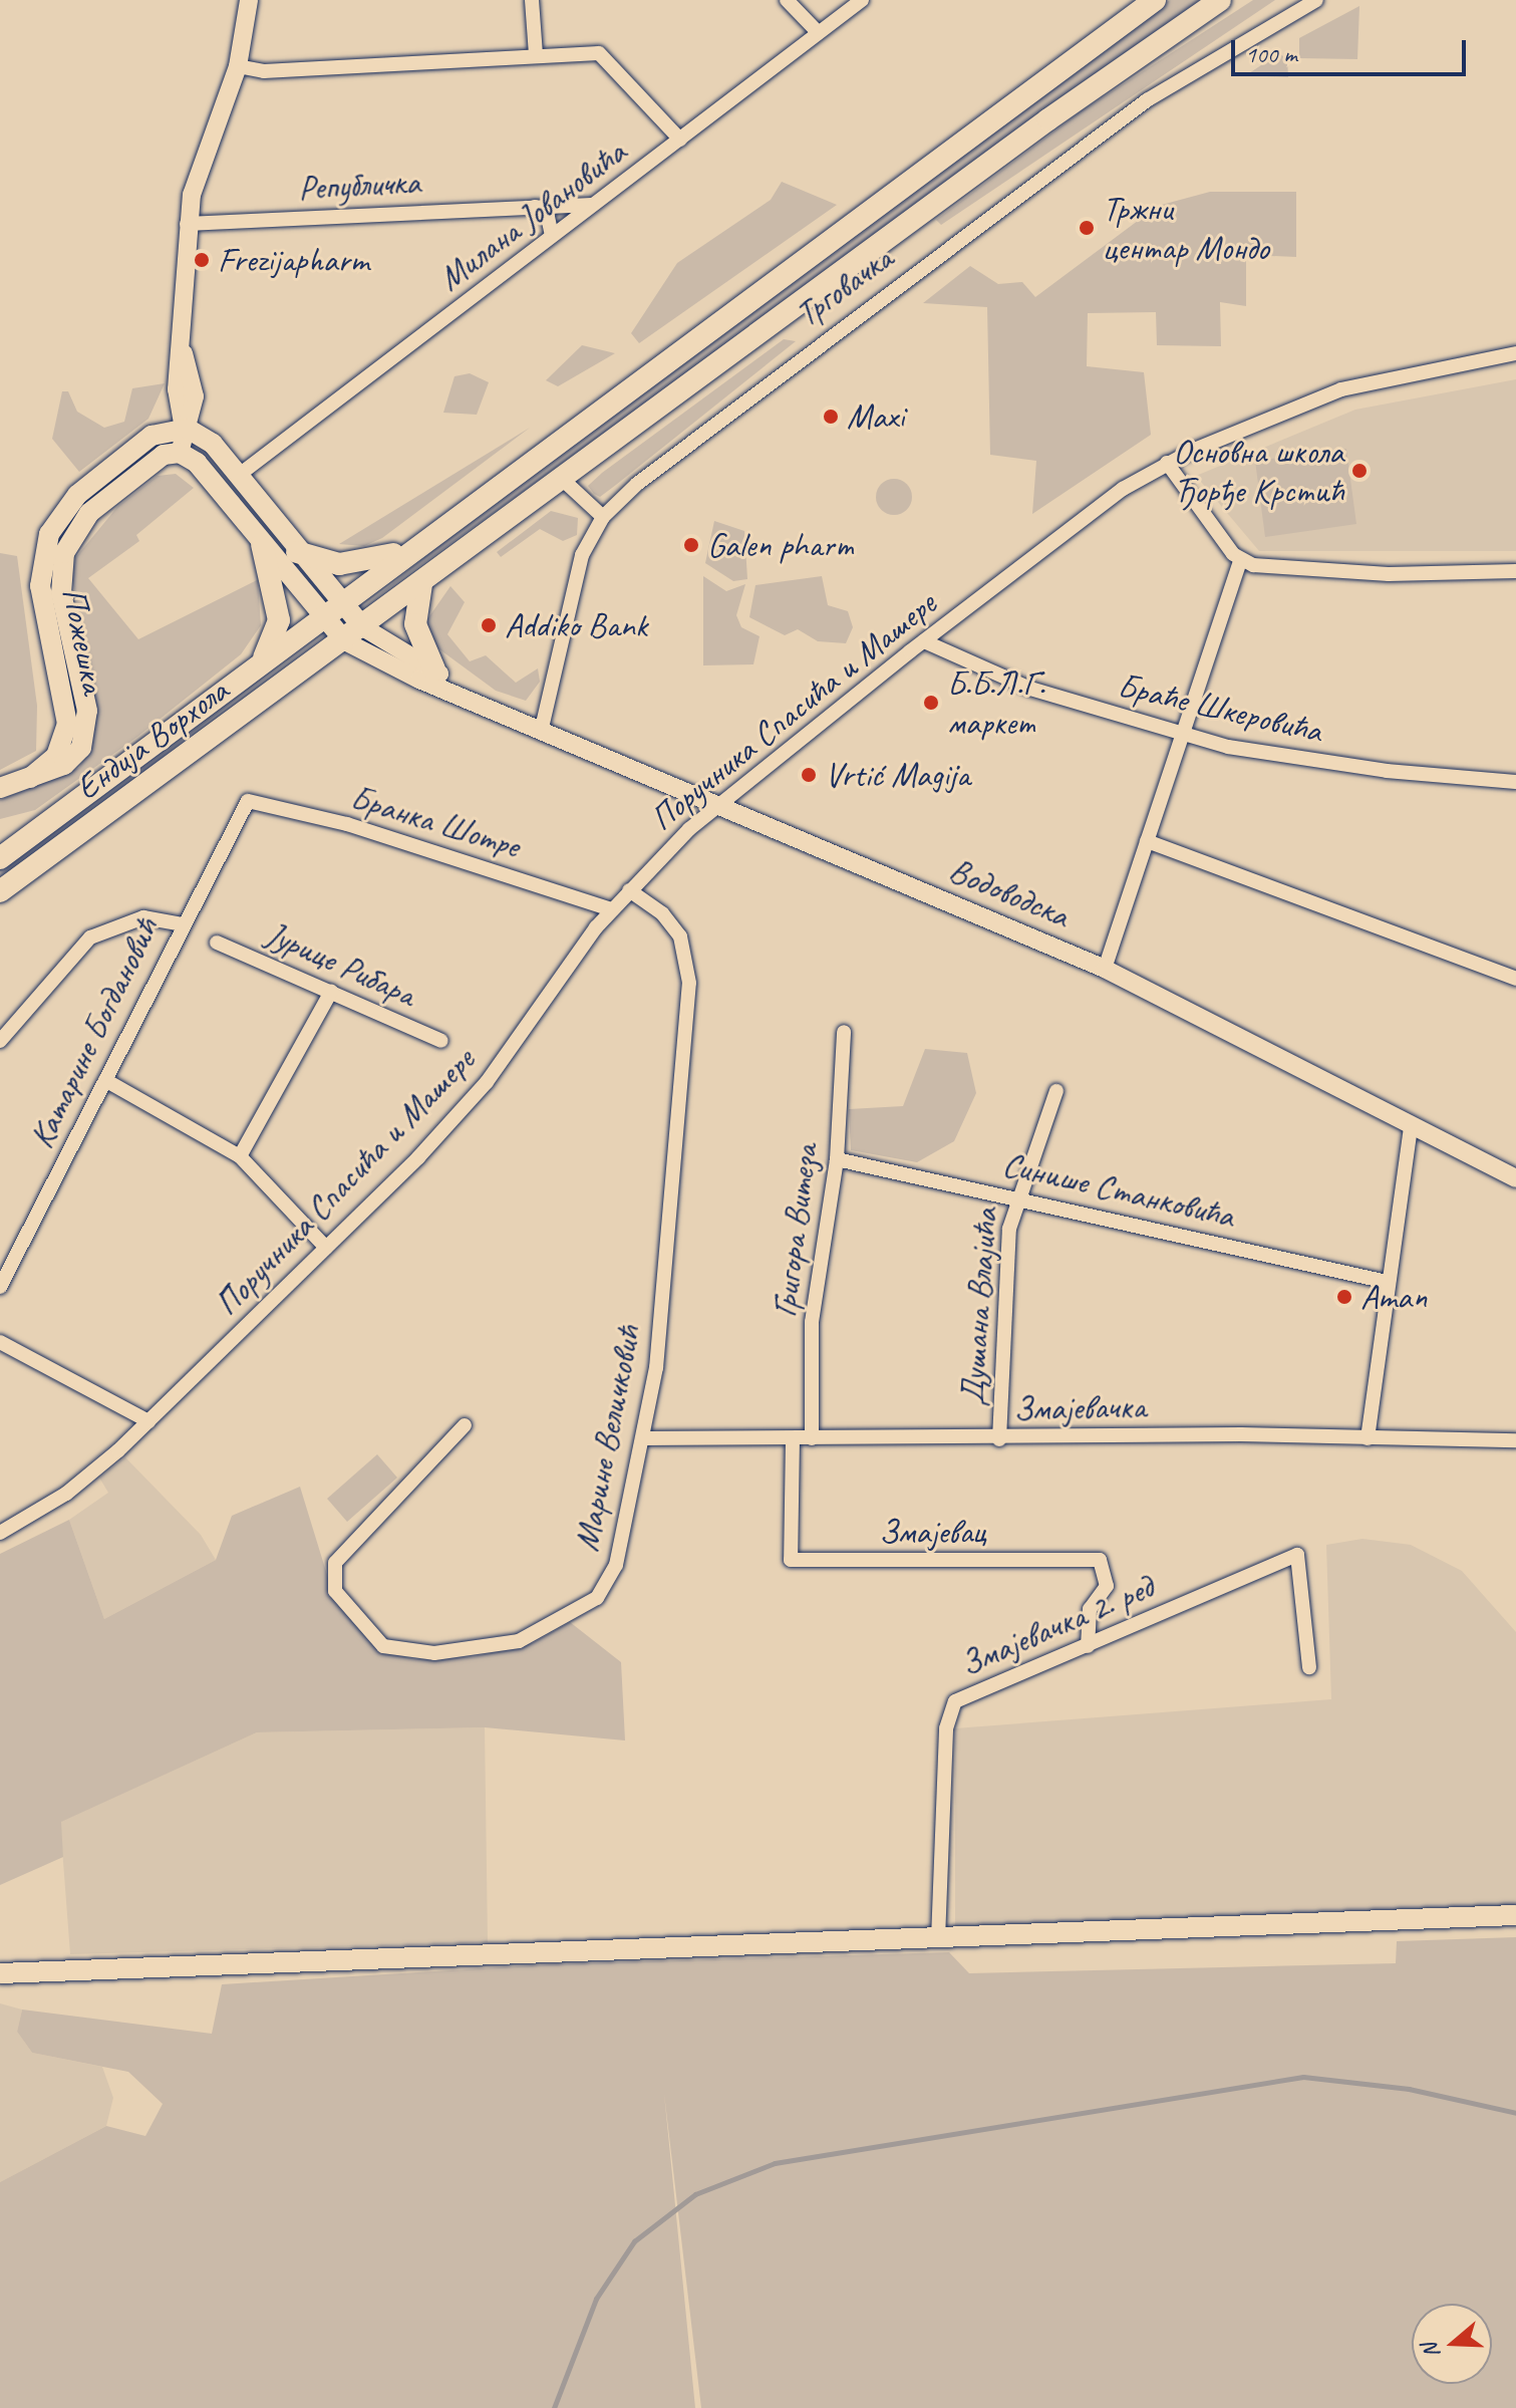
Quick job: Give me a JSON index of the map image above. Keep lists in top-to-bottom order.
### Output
{
  "streets": {
    "main road": ["Трговачка", "Пожешка", "Ендија Ворхола"],
    "street": [
      "Републичка",
      "Милана Јовановића",
      "Браће Шкеровића",
      "Поручника Спасића и Машере",
      "Бранка Шотре",
      "Водоводска",
      "Јурице Рибара",
      "Катарине Богдановић",
      "Синише Станковића",
      "Григора Витеза",
      "Душана Влајића",
      "Змајевачка",
      "Марине Величковић",
      "Змајевац",
      "Змајевачка 2. ред"
    ]
  },
  "crossings": [
    ["Републичка", "Милана Јовановића"],
    ["Трговачка", "Ендија Ворхола"],
    ["Трговачка", "Водоводска"],
    ["Браће Шкеровића", "Поручника Спасића и Машере"],
    ["Поручника Спасића и Машере", "Бранка Шотре"],
    ["Поручника Спасића и Машере", "Водоводска"],
    ["Поручника Спасића и Машере", "Марине Величковић"],
    ["Ендија Ворхола", "Водоводска"],
    ["Бранка Шотре", "Катарине Богдановић"],
    ["Синише Станковића", "Григора Витеза"],
    ["Синише Станковића", "Душана Влајића"],
    ["Григора Витеза", "Змајевачка"],
    ["Душана Влајића", "Змајевачка"],
    ["Змајевачка", "Марине Величковић"],
    ["Змајевачка", "Змајевац"],
    ["Змајевац", "Змајевачка 2. ред"]
  ],
  "places": [
    "Тржни центар Мондо",
    "Frezijapharm",
    "Maxi",
    "Основна школа Ђорђе Крстић",
    "Galen pharm",
    "Addiko Bank",
    "Б.Б.Л.Г. маркет",
    "Vrtić Magija",
    "Aman"
  ],
  "scale_bar": "100 m",
  "north": "left"
}
